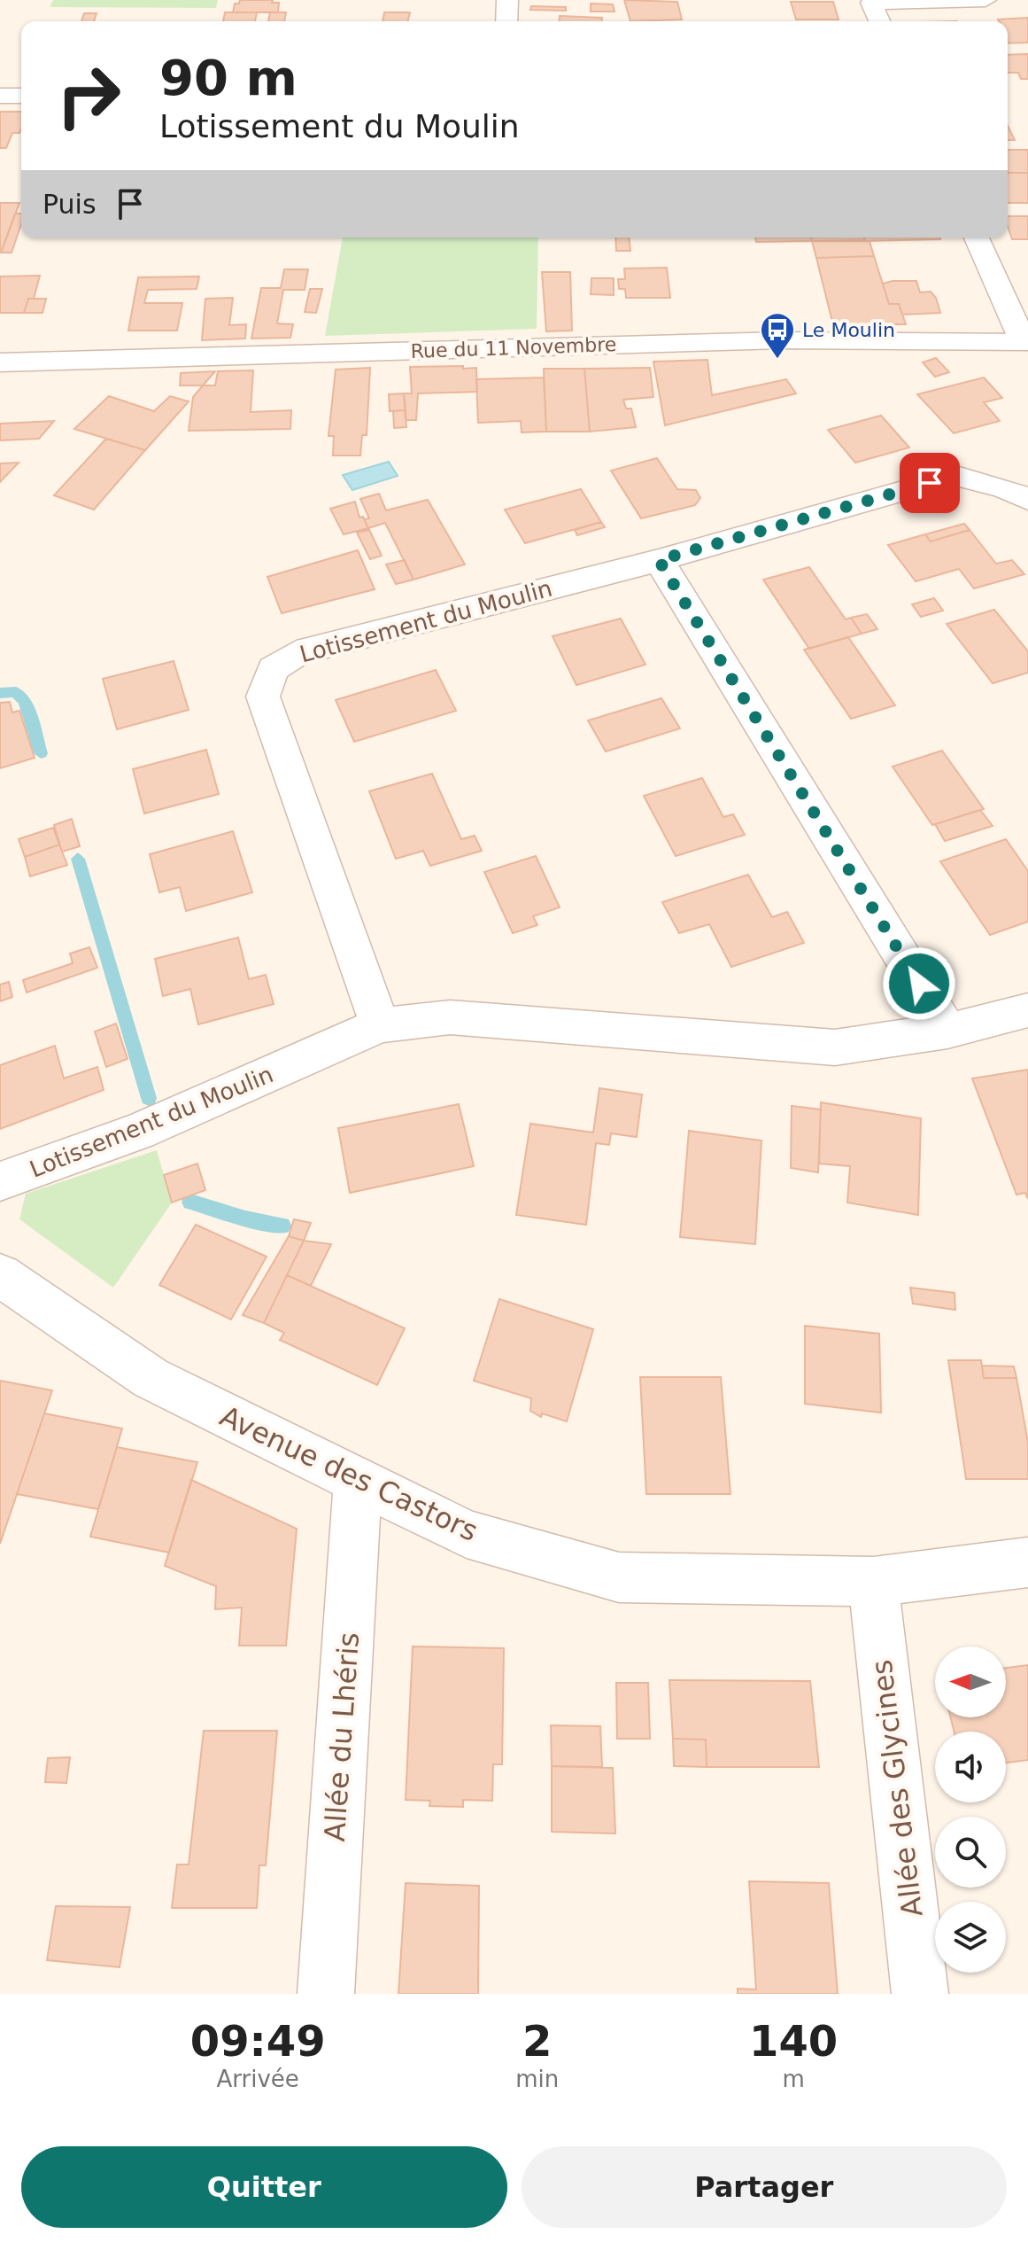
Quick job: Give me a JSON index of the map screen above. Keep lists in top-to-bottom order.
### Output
{
  "streets": {
    "street": [
      "Rue du 11 Novembre",
      "Lotissement du Moulin",
      "Avenue des Castors",
      "Allée du Lhéris",
      "Allée des Glycines"
    ]
  },
  "crossings": [
    ["Avenue des Castors", "Allée du Lhéris"],
    ["Avenue des Castors", "Allée des Glycines"]
  ],
  "places": {
    "bus stop": ["Le Moulin"]
  },
  "north": "left",
  "page": {
    "turn": ["90 m", "Lotissement du Moulin"],
    "then": "Puis",
    "eta": [
      "09:49",
      "Arrivée",
      "2",
      "min",
      "140",
      "m"
    ],
    "buttons": ["Quitter", "Partager"]
  }
}
